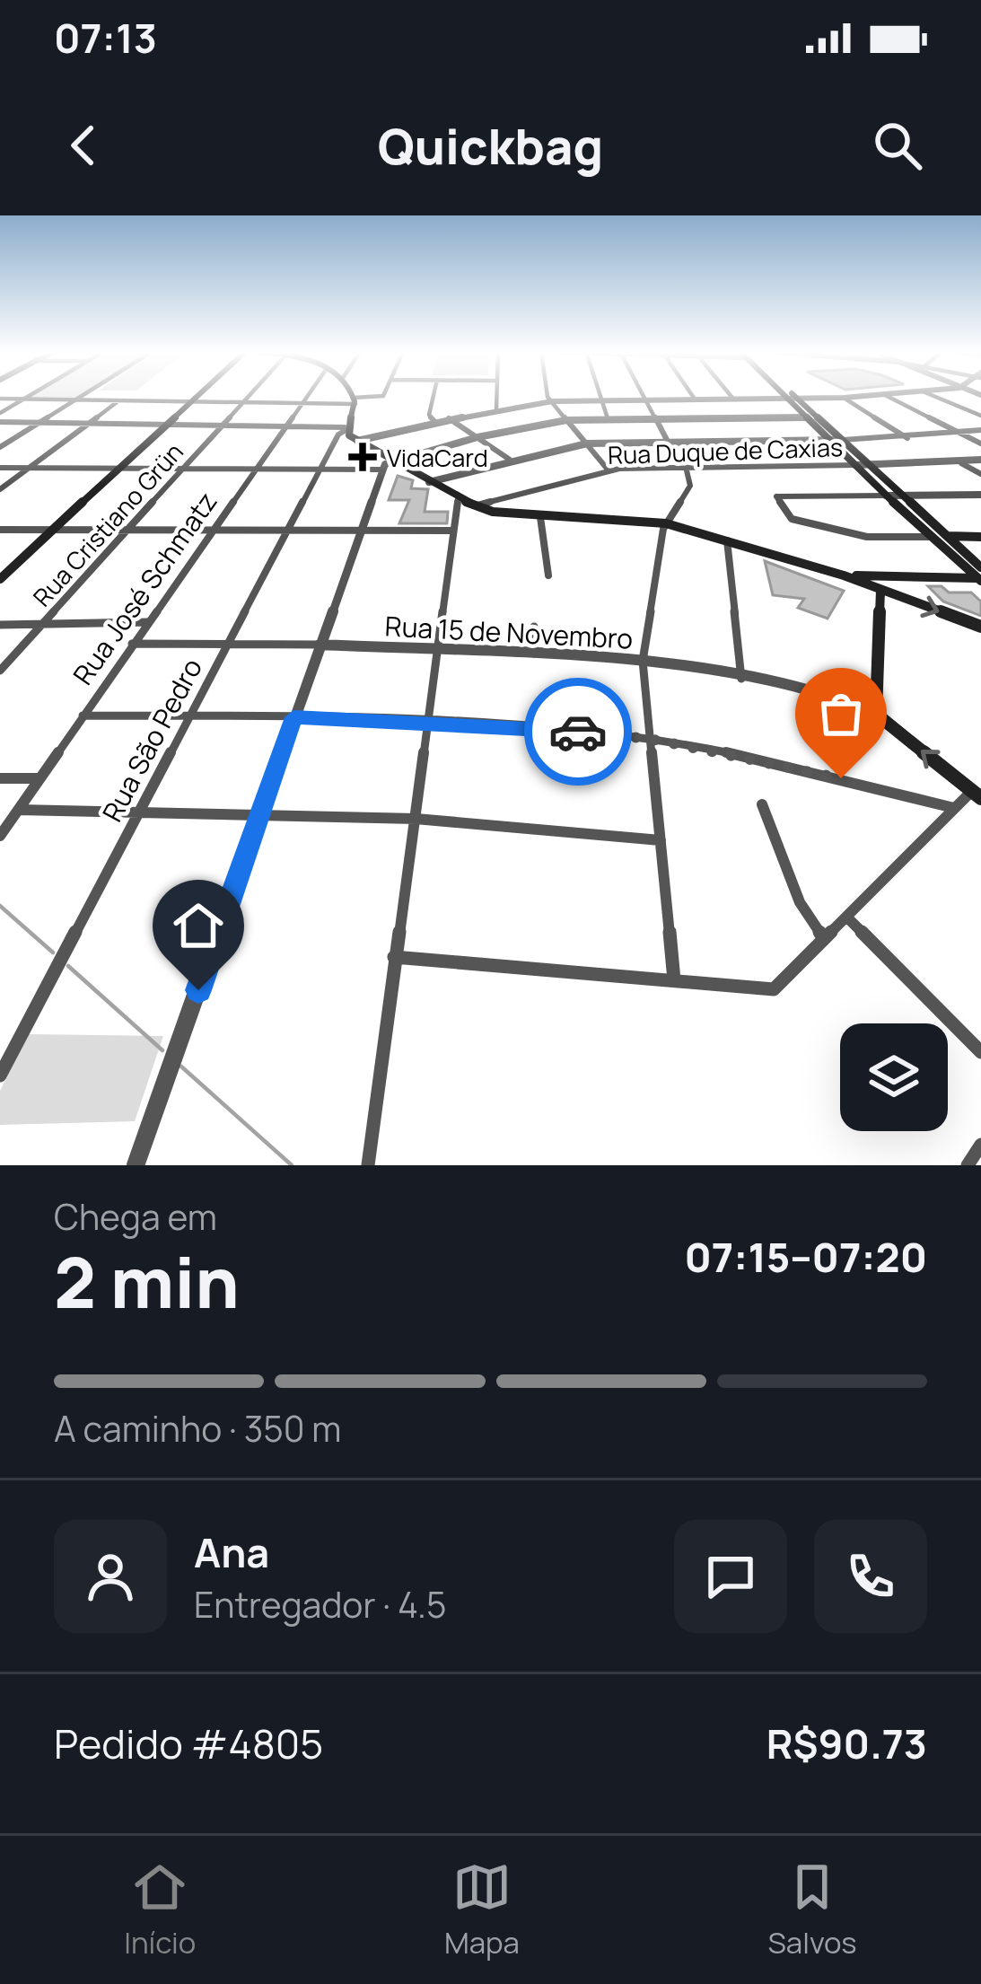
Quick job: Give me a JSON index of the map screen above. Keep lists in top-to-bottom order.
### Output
{
  "streets": {
    "street": [
      "Rua Duque de Caxias",
      "Rua Cristiano Grün",
      "Rua José Schmatz",
      "Rua 15 de Novembro",
      "Rua São Pedro"
    ]
  },
  "crossings": [
    ["Rua José Schmatz", "Rua 15 de Novembro"],
    ["Rua 15 de Novembro", "Rua São Pedro"]
  ],
  "places": {
    "health": ["VidaCard"]
  },
  "page": {
    "status": "07:13",
    "header": "Quickbag",
    "heading": ["2 min", "Chega em", "07:15–07:20"],
    "panel": [
      "Ana",
      "Entregador · 4.5",
      "Pedido #4805",
      "R$90.73"
    ],
    "bar": "A caminho · 350 m",
    "tabs": ["Início", "Mapa", "Salvos"]
  }
}
